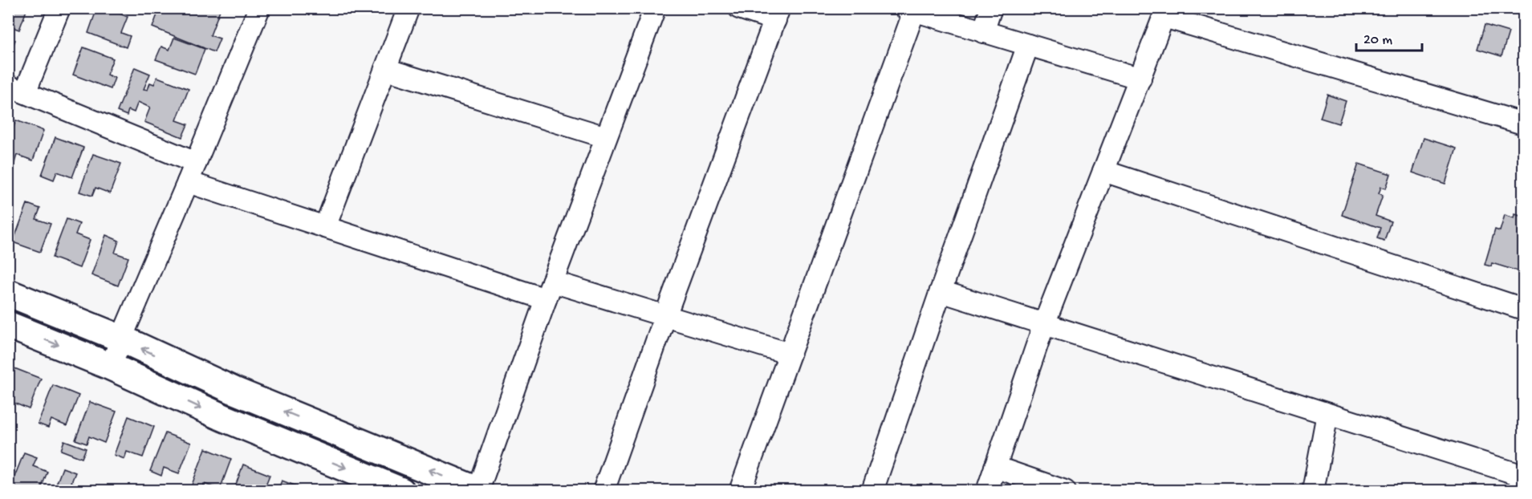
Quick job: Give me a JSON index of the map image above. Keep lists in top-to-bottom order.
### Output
{
  "scale_bar": "20 m"
}
